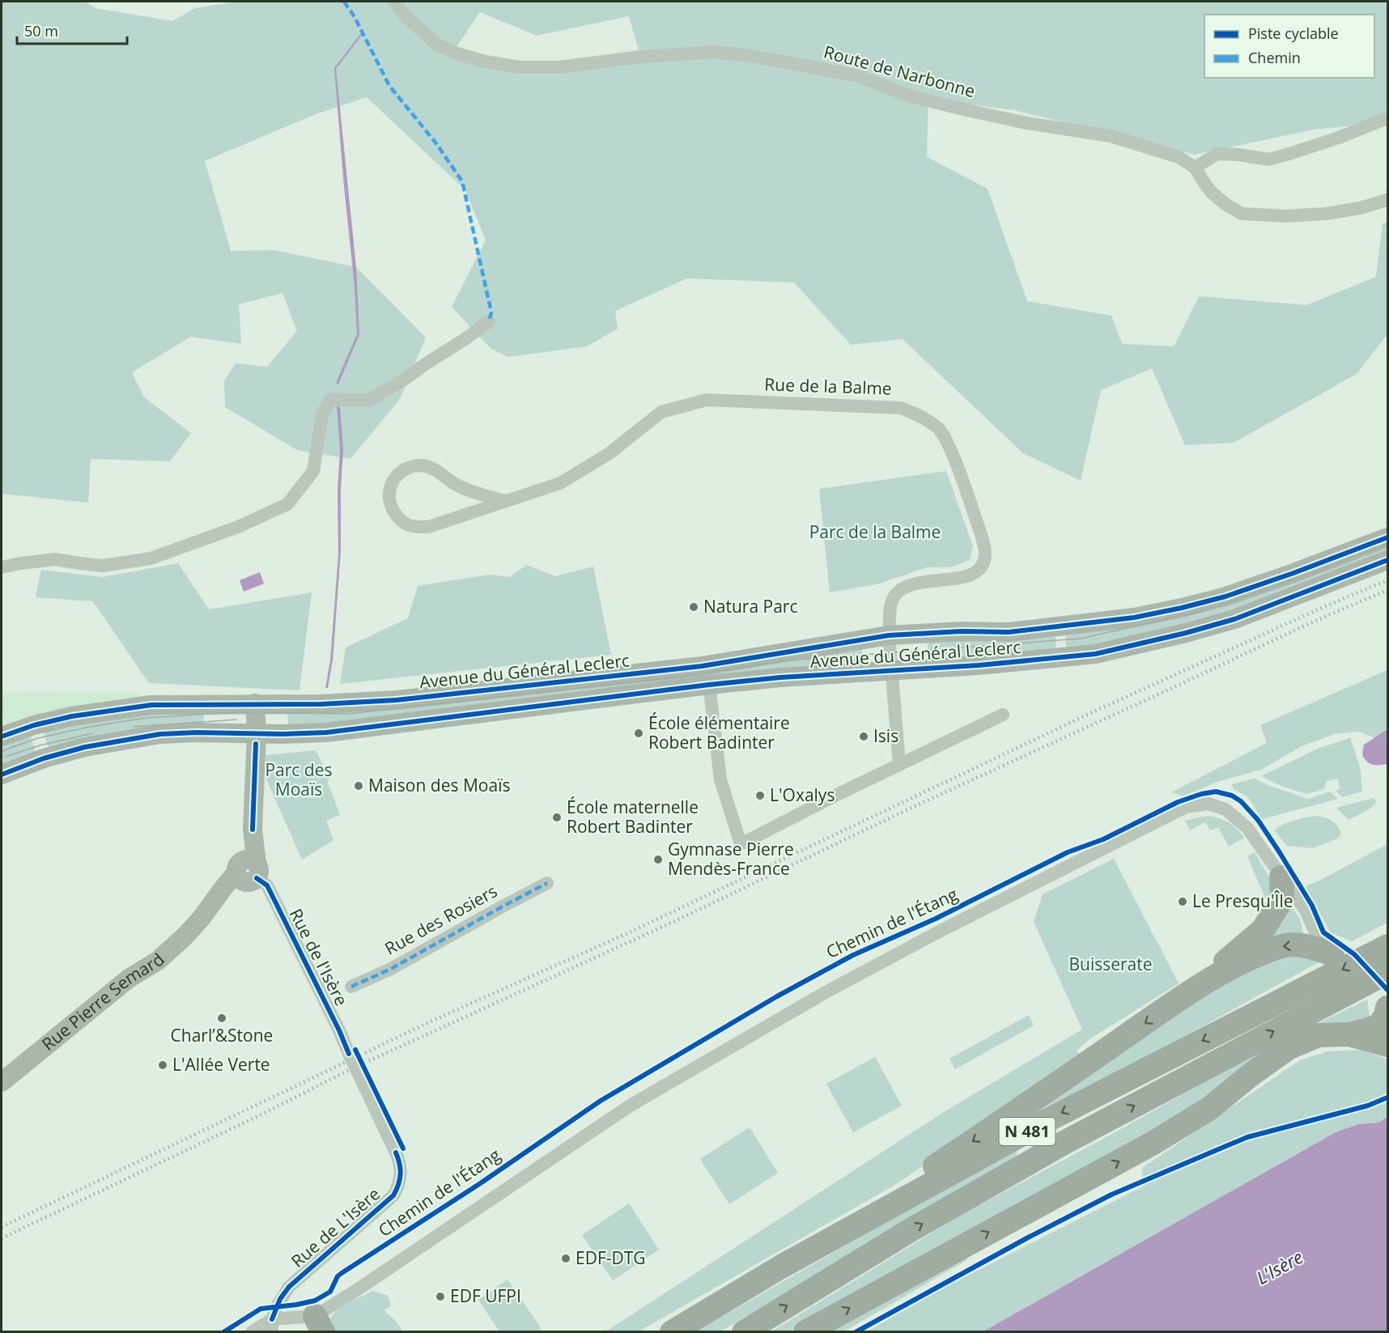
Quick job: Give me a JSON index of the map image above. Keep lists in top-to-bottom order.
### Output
{
  "streets": {
    "highway": ["N 481"],
    "main road": ["Avenue du Général Leclerc", "Rue Pierre Semard"],
    "street": [
      "Route de Narbonne",
      "Rue de la Balme",
      "Rue des Rosiers",
      "Chemin de l'Étang",
      "Rue de l'Isère",
      "Rue de L'Isère"
    ]
  },
  "crossings": [
    ["Rue de la Balme", "Avenue du Général Leclerc"],
    ["Chemin de l'Étang", "Rue de L'Isère"],
    ["Rue de l'Isère", "Rue Pierre Semard"],
    ["Rue de l'Isère", "Rue de L'Isère"]
  ],
  "water": ["L'Isère"],
  "parks": ["Parc de la Balme", "Parc des Moaïs", "Buisserate"],
  "places": [
    "Natura Parc",
    "École élémentaire Robert Badinter",
    "Isis",
    "Maison des Moaïs",
    "L'Oxalys",
    "École maternelle Robert Badinter",
    "Gymnase Pierre Mendès-France",
    "Le Presqu'Île",
    "Charl’&Stone",
    "L'Allée Verte",
    "EDF-DTG",
    "EDF UFPI"
  ],
  "legend": ["Piste cyclable", "Chemin"],
  "scale_bar": "50 m"
}
